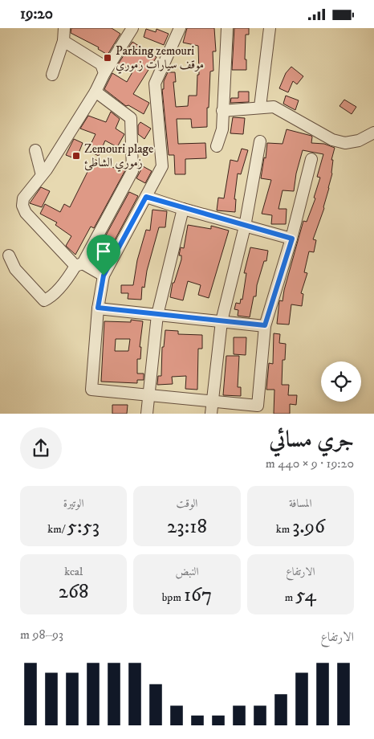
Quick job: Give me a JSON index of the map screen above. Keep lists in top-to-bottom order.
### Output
{
  "places": {
    "transit": ["Parking zemouri موقف سيارات زموري", "Zemouri plage زموري الشاطئ"]
  },
  "page": {
    "status": "19:20",
    "heading": ["جري مسائي", "19:20 · 9 × 440 m"],
    "stats": [
      ["المسافة", "3.96 km"],
      ["الوقت", "23:18"],
      ["الوتيرة", "5:53 /km"],
      ["الارتفاع", "54 m"],
      ["النبض", "167 bpm"],
      ["kcal", "268"]
    ],
    "chart": ["الارتفاع", "93–98 m"]
  }
}
